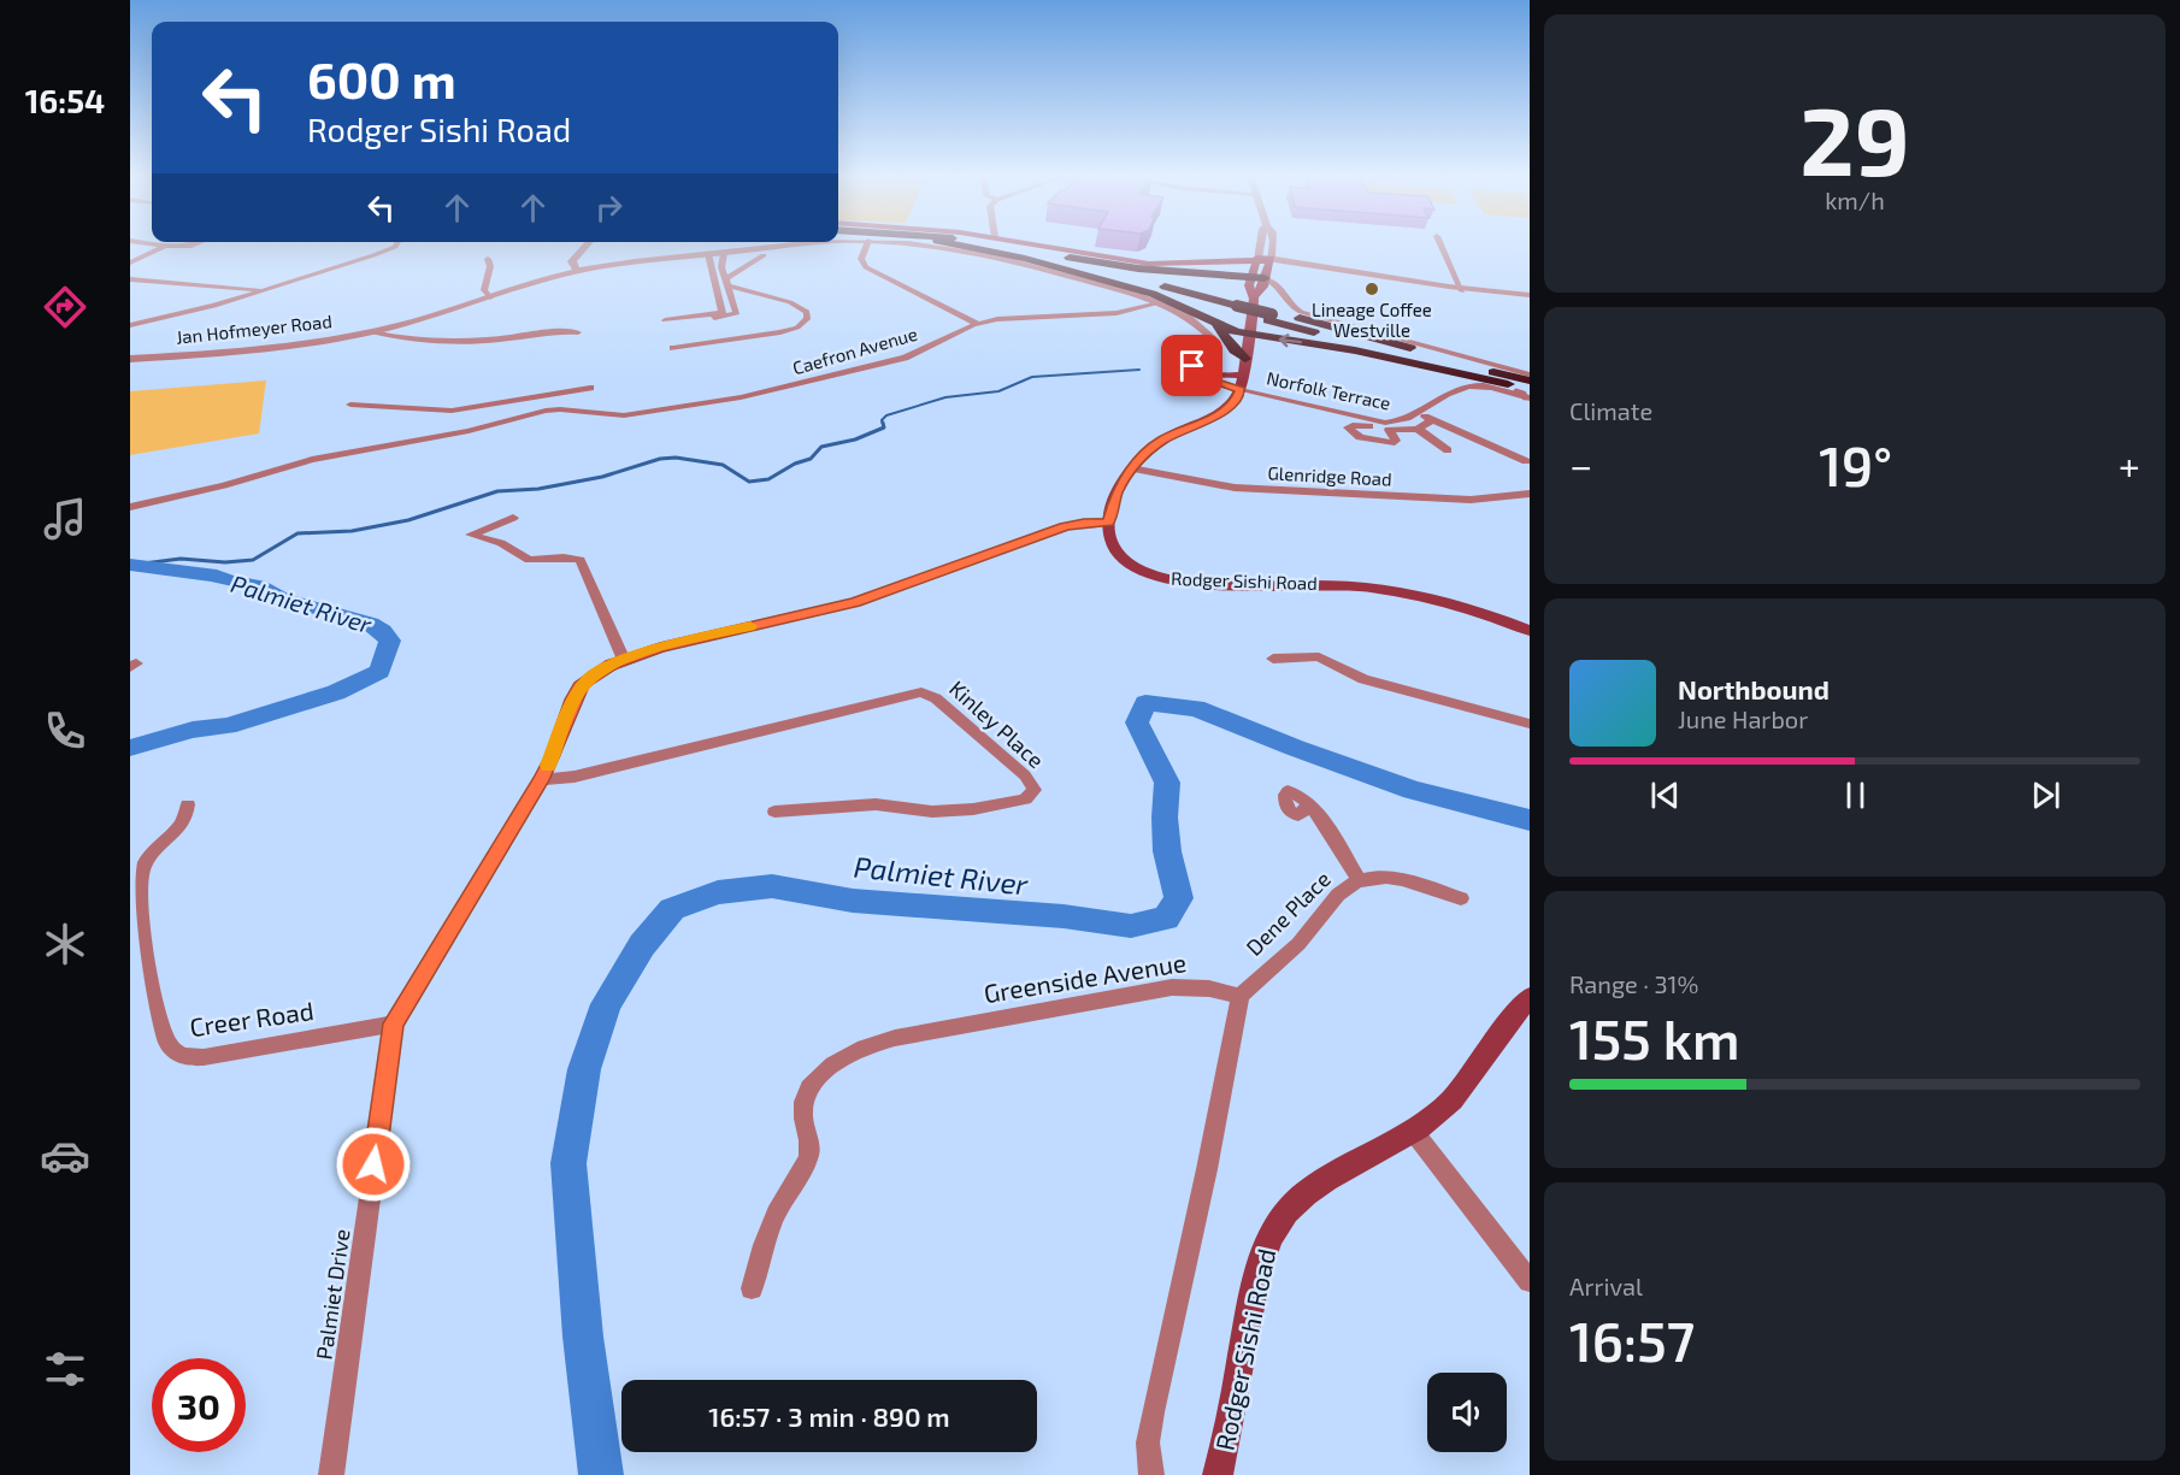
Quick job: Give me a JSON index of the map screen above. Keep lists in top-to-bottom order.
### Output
{
  "streets": {
    "main road": ["Rodger Sishi Road"],
    "street": [
      "Jan Hofmeyer Road",
      "Caefron Avenue",
      "Norfolk Terrace",
      "Glenridge Road",
      "Kinley Place",
      "Dene Place",
      "Greenside Avenue",
      "Creer Road",
      "Palmiet Drive"
    ]
  },
  "crossings": [
    ["Jan Hofmeyer Road", "Caefron Avenue"],
    ["Rodger Sishi Road", "Palmiet Drive"],
    ["Kinley Place", "Palmiet Drive"],
    ["Dene Place", "Greenside Avenue"],
    ["Creer Road", "Palmiet Drive"]
  ],
  "water": ["Palmiet River"],
  "places": ["Lineage Coffee Westville"],
  "page": {
    "tabs": "16:54",
    "tile": [
      ["29", "km/h"],
      "Climate",
      ["Range · 31%", "155 km"],
      ["Arrival", "16:57"]
    ],
    "turn": ["600 m", "Rodger Sishi Road"],
    "heat": ["−", "19°", "+"],
    "song": ["Northbound", "June Harbor"],
    "limit": "30",
    "trip": "16:57 · 3 min · 890 m"
  }
}
